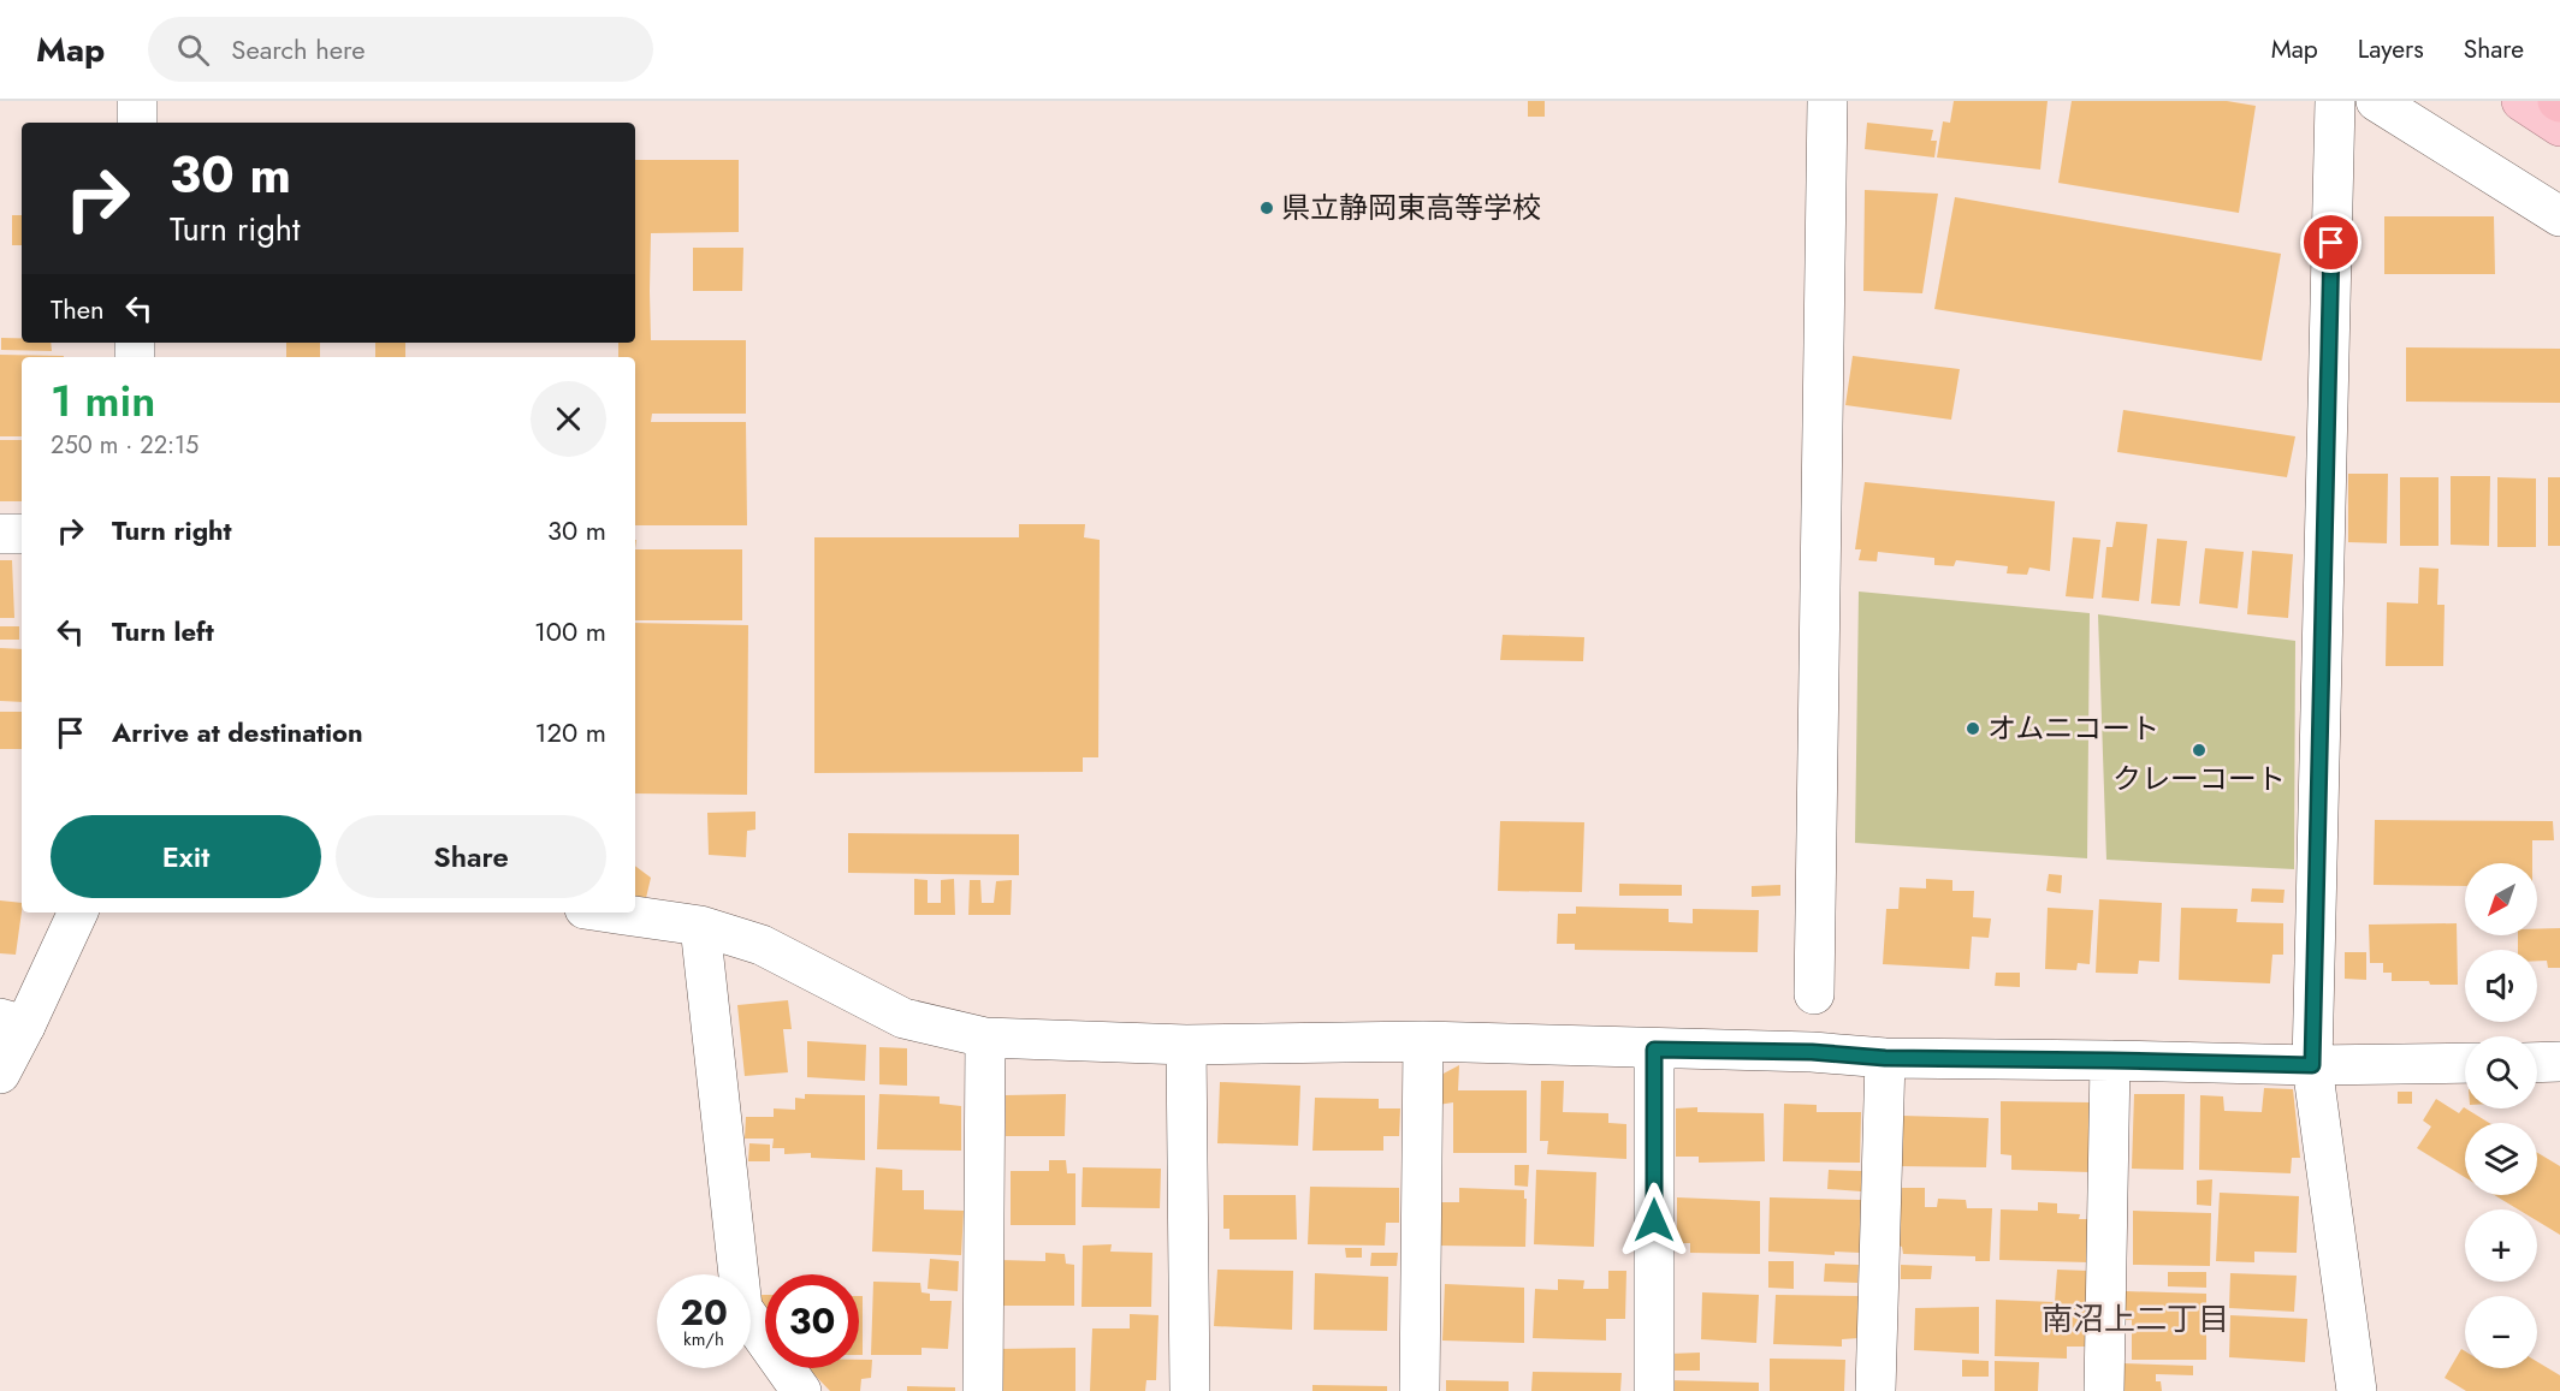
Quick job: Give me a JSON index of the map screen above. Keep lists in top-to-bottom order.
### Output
{
  "districts": ["南沼上二丁目"],
  "places": ["県立静岡東高等学校", "オムニコート", "クレーコート"],
  "north": "bottom left",
  "page": {
    "header": "Map",
    "search": "Search here",
    "nav": ["Map", "Layers", "Share"],
    "turn": ["30 m", "Turn right"],
    "then": "Then",
    "heading": ["1 min", "250 m · 22:15"],
    "list": [
      {
        "name": "Turn right",
        "value": "30 m"
      },
      {
        "name": "Turn left",
        "value": "100 m"
      },
      {
        "name": "Arrive at destination",
        "value": "120 m"
      }
    ],
    "buttons": ["Exit", "Share"],
    "map_buttons": ["+", "−"],
    "speed": "20 km/h",
    "limit": "30"
  }
}
